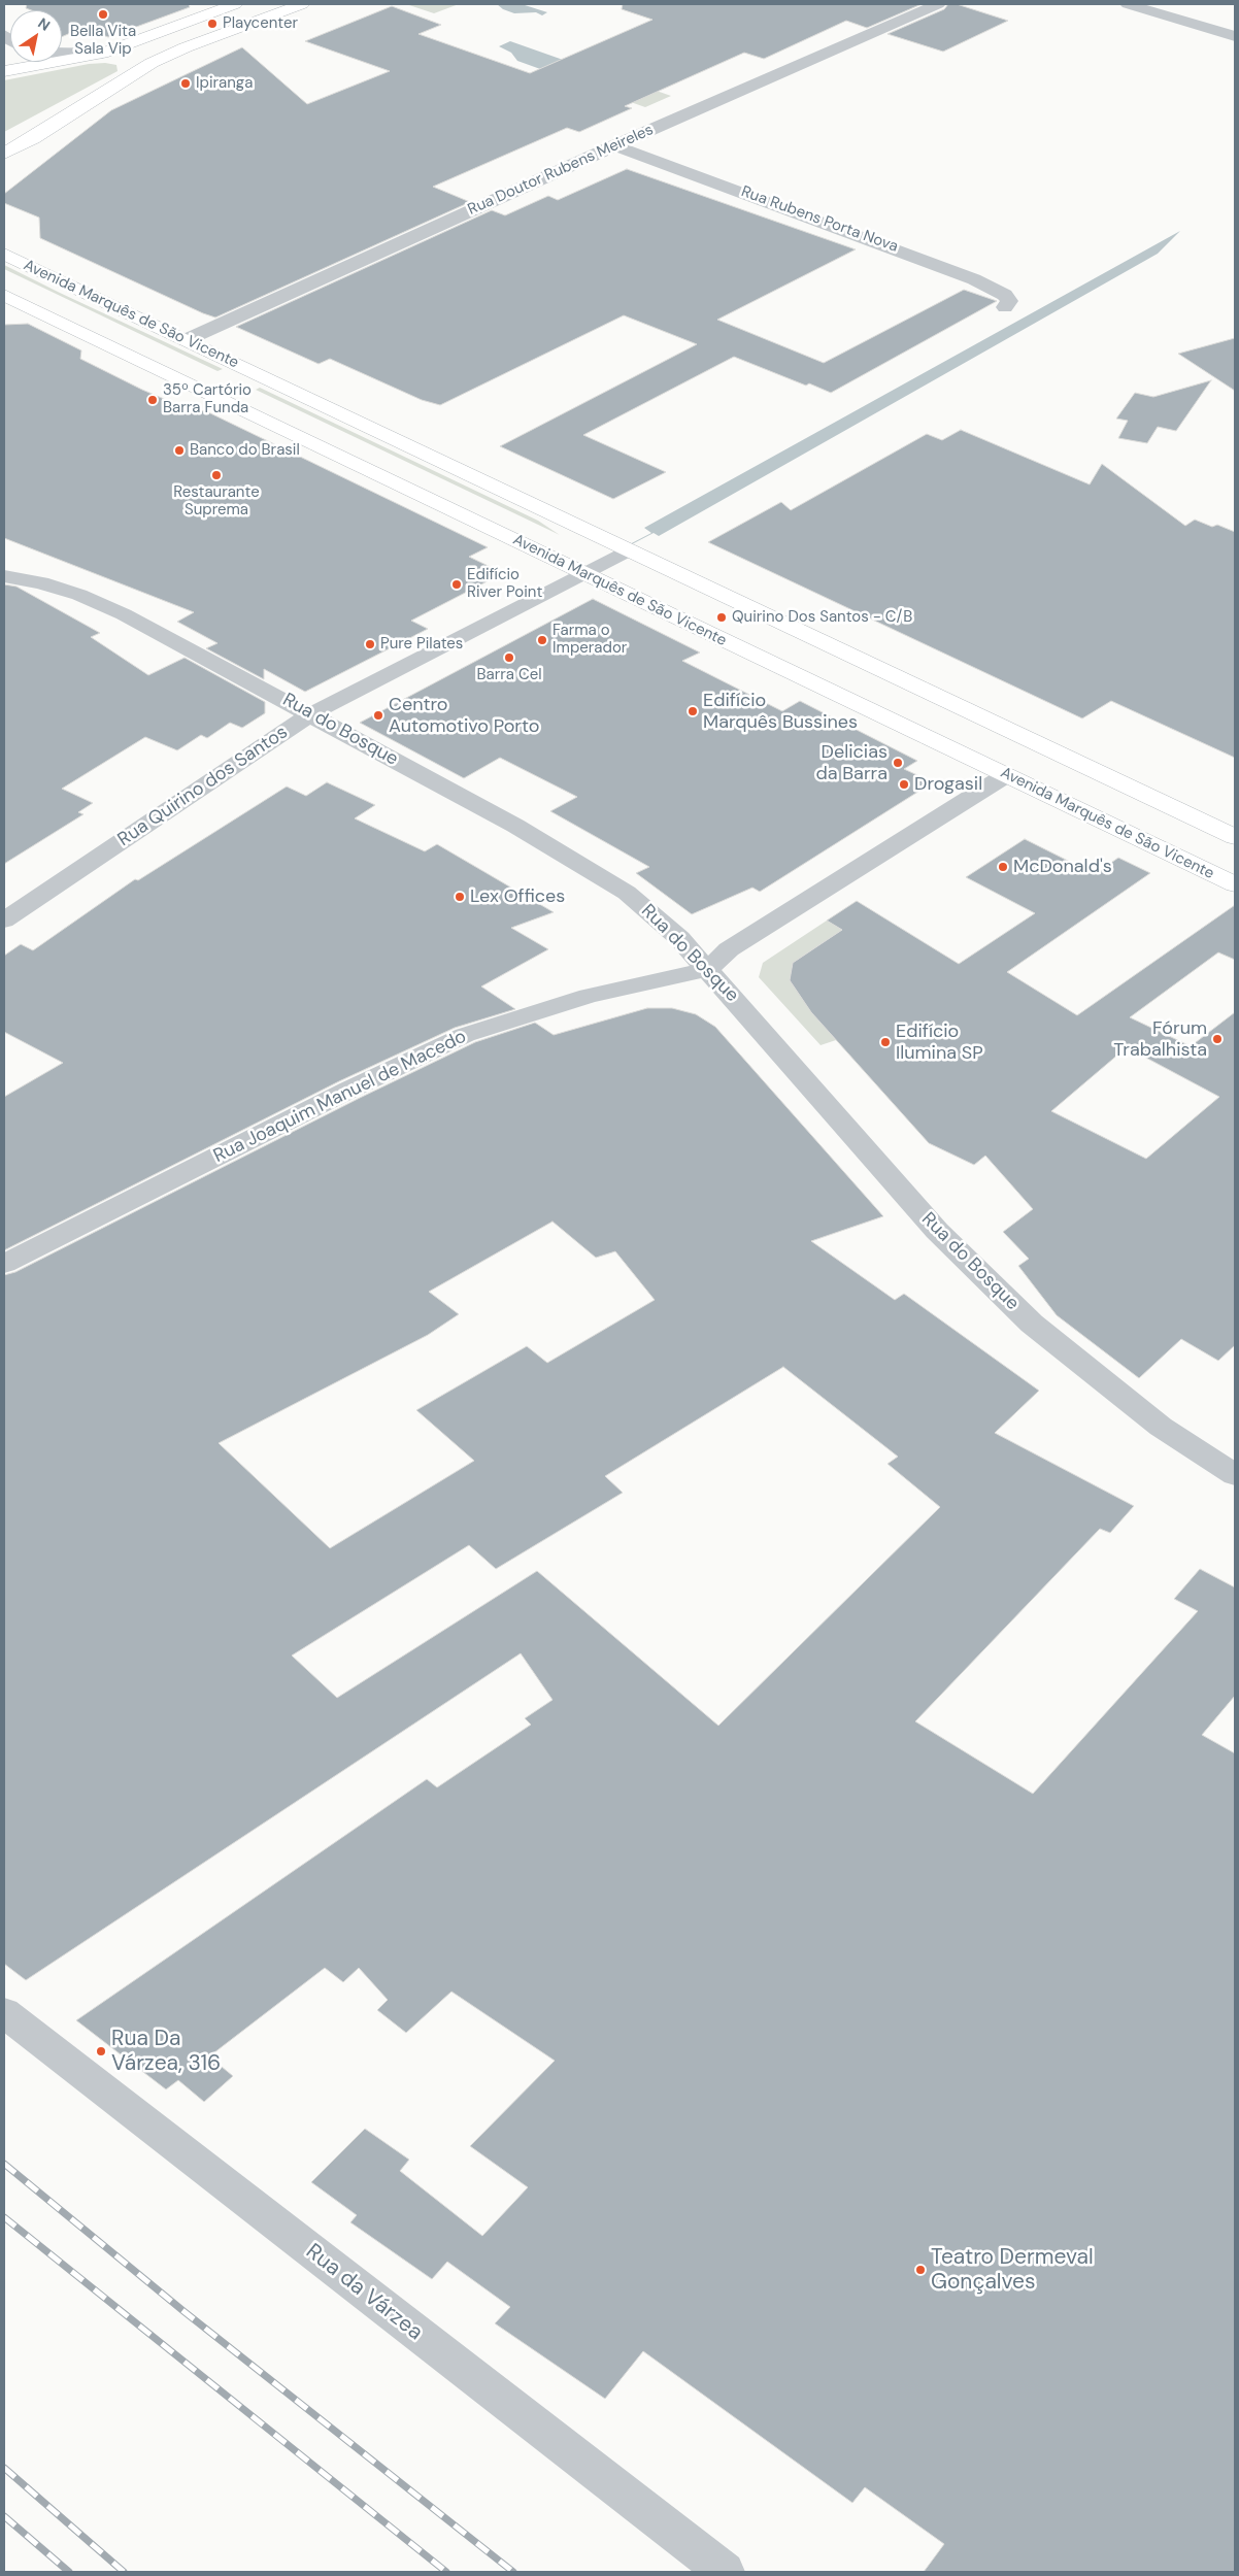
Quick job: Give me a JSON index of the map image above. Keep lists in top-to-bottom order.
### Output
{
  "streets": {
    "main road": ["Avenida Marquês de São Vicente"],
    "street": [
      "Rua Doutor Rubens Meireles",
      "Rua Rubens Porta Nova",
      "Rua do Bosque",
      "Rua Quirino dos Santos",
      "Rua Joaquim Manuel de Macedo",
      "Rua da Várzea"
    ]
  },
  "crossings": [
    ["Rua Doutor Rubens Meireles", "Rua Rubens Porta Nova"],
    ["Rua Doutor Rubens Meireles", "Avenida Marquês de São Vicente"],
    ["Avenida Marquês de São Vicente", "Rua Quirino dos Santos"],
    ["Avenida Marquês de São Vicente", "Rua Joaquim Manuel de Macedo"],
    ["Rua do Bosque", "Rua Quirino dos Santos"],
    ["Rua do Bosque", "Rua Joaquim Manuel de Macedo"]
  ],
  "places": [
    "Bella Vita Sala Vip",
    "Playcenter",
    "Ipiranga",
    "35º Cartório Barra Funda",
    "Banco do Brasil",
    "Restaurante Suprema",
    "Edifício River Point",
    "Quirino Dos Santos - C/B",
    "Farma o Imperador",
    "Pure Pilates",
    "Barra Cel",
    "Edifício Marquês Bussines",
    "Centro Automotivo Porto",
    "Delicias da Barra",
    "Drogasil",
    "McDonald's",
    "Lex Offices",
    "Fórum Trabalhista",
    "Edifício Ilumina SP",
    "Rua Da Várzea, 316",
    "Teatro Dermeval Gonçalves"
  ],
  "north": "top right"
}
